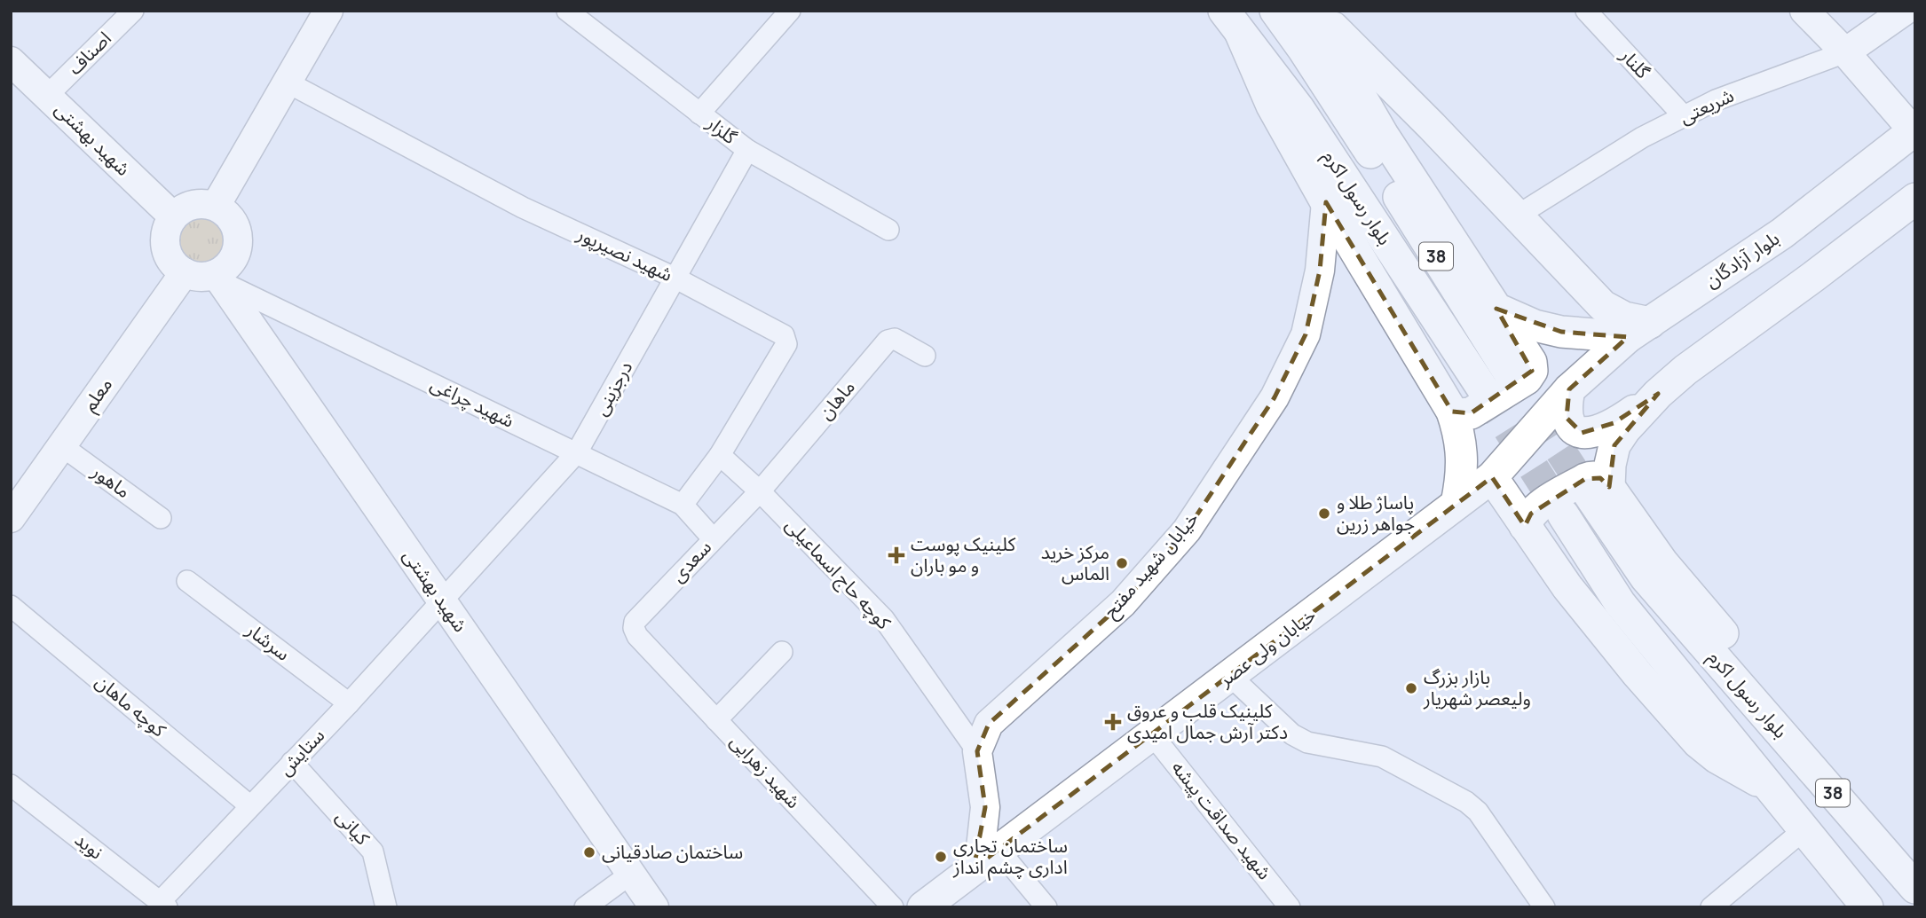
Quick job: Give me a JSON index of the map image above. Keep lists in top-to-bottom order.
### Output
{
  "streets": {
    "main road": [
      "بلوار رسول اکرم",
      "38",
      "بلوار آزادگان",
      "خیابان ولی عصر"
    ],
    "street": [
      "اصناف",
      "گلنار",
      "شریعتی",
      "گلزار",
      "شهید بهشتی",
      "شهید نصیرپور",
      "درجزینی",
      "معلم",
      "ماهان",
      "شهید چراغی",
      "ماهور",
      "سعدی",
      "خیابان شهید مفتح",
      "کوچه حاج اسماعیلی",
      "سرشار",
      "کوچه ماهان",
      "ستایش",
      "شهید زهرایی",
      "شهید صداقت پیشه",
      "کیانی",
      "نوید"
    ]
  },
  "crossings": [
    ["اصناف", "شهید بهشتی"],
    ["گلنار", "شریعتی"],
    ["گلزار", "درجزینی"],
    ["شهید بهشتی", "درجزینی"],
    ["شهید بهشتی", "معلم"],
    ["شهید بهشتی", "شهید چراغی"],
    ["شهید بهشتی", "ستایش"],
    ["شهید نصیرپور", "درجزینی"],
    ["شهید نصیرپور", "شهید چراغی"],
    ["شهید نصیرپور", "کوچه حاج اسماعیلی"],
    ["بلوار آزادگان", "خیابان ولی عصر"],
    ["درجزینی", "شهید چراغی"],
    ["درجزینی", "ستایش"],
    ["معلم", "شهید چراغی"],
    ["معلم", "ماهور"],
    ["ماهان", "سعدی"],
    ["ماهان", "کوچه حاج اسماعیلی"],
    ["شهید چراغی", "سعدی"],
    ["سعدی", "کوچه حاج اسماعیلی"],
    ["سعدی", "شهید زهرایی"],
    ["خیابان شهید مفتح", "کوچه حاج اسماعیلی"],
    ["سرشار", "ستایش"],
    ["خیابان ولی عصر", "شهید صداقت پیشه"],
    ["کوچه ماهان", "ستایش"],
    ["ستایش", "کیانی"],
    ["ستایش", "نوید"]
  ],
  "places": {
    "other": [
      "پاساژ طلا و جواهر زرین",
      "مرکز خرید الماس",
      "بازار بزرگ ولیعصر شهریار",
      "ساختمان صادقیانی",
      "ساختمان تجاری اداری چشم انداز"
    ],
    "health": ["کلینیک پوست و مو باران", "کلینیک قلب و عروق دکتر آرش جمال امیدی"]
  }
}
